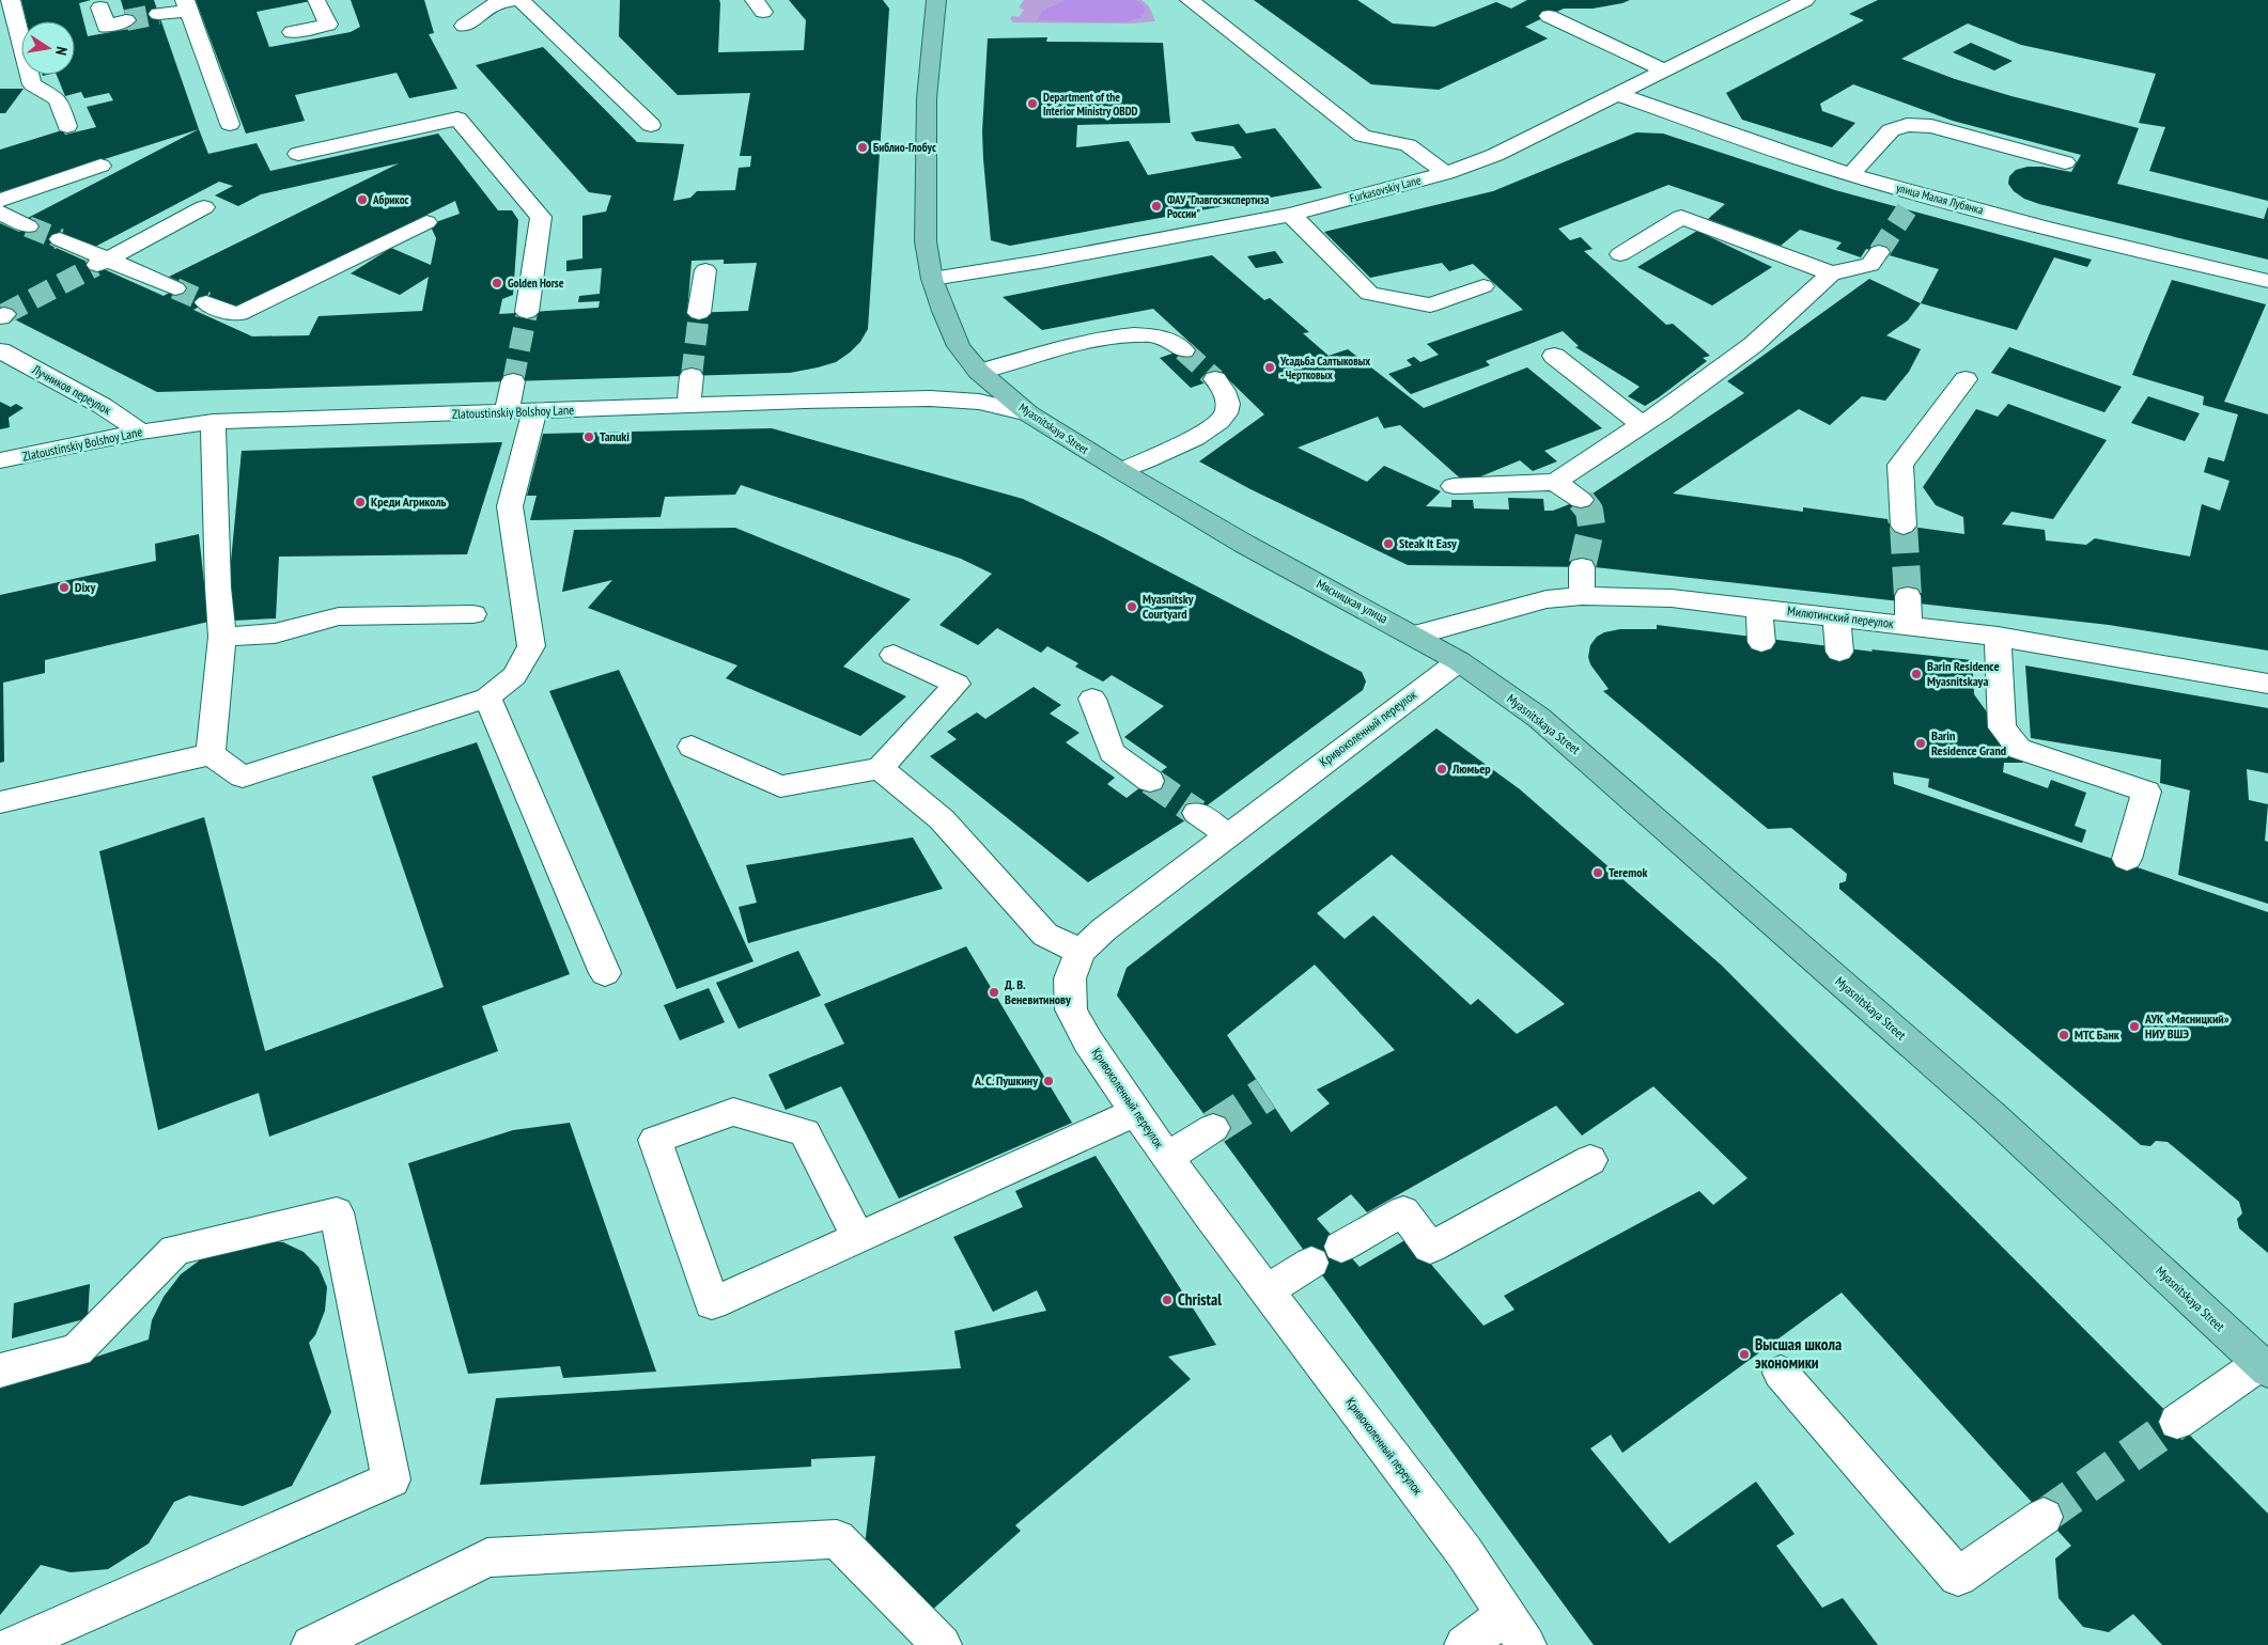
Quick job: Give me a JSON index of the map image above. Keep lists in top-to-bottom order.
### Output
{
  "streets": {
    "main road": ["Myasnitskaya Street", "Мясницкая улица"],
    "street": [
      "Furkasovskiy Lane",
      "улица Малая Лубянка",
      "Лучников переулок",
      "Zlatoustinskiy Bolshoy Lane",
      "Милютинский переулок",
      "Кривоколенный переулок"
    ]
  },
  "crossings": [
    ["Furkasovskiy Lane", "улица Малая Лубянка"],
    ["Furkasovskiy Lane", "Myasnitskaya Street"],
    ["Лучников переулок", "Zlatoustinskiy Bolshoy Lane"],
    ["Zlatoustinskiy Bolshoy Lane", "Myasnitskaya Street"],
    ["Myasnitskaya Street", "Мясницкая улица"],
    ["Myasnitskaya Street", "Кривоколенный переулок"],
    ["Мясницкая улица", "Милютинский переулок"],
    ["Мясницкая улица", "Кривоколенный переулок"]
  ],
  "places": [
    "Department of the Interior Ministry OBDD",
    "Библио-Глобус",
    "Абрикос",
    "ФАУ \"Главгосэкспертиза России\"",
    "Golden Horse",
    "Усадьба Салтыковых - Чертковых",
    "Tanuki",
    "Креди Агриколь",
    "Steak It Easy",
    "Dixy",
    "Myasnitsky Courtyard",
    "Barin Residence Myasnitskaya",
    "Barin Residence Grand",
    "Люмьер",
    "Teremok",
    "Д. В. Веневитинову",
    "АУК «Мясницкий» НИУ ВШЭ",
    "МТС Банк",
    "А. С. Пушкину",
    "Christal",
    "Высшая школа экономики"
  ],
  "north": "right"
}
